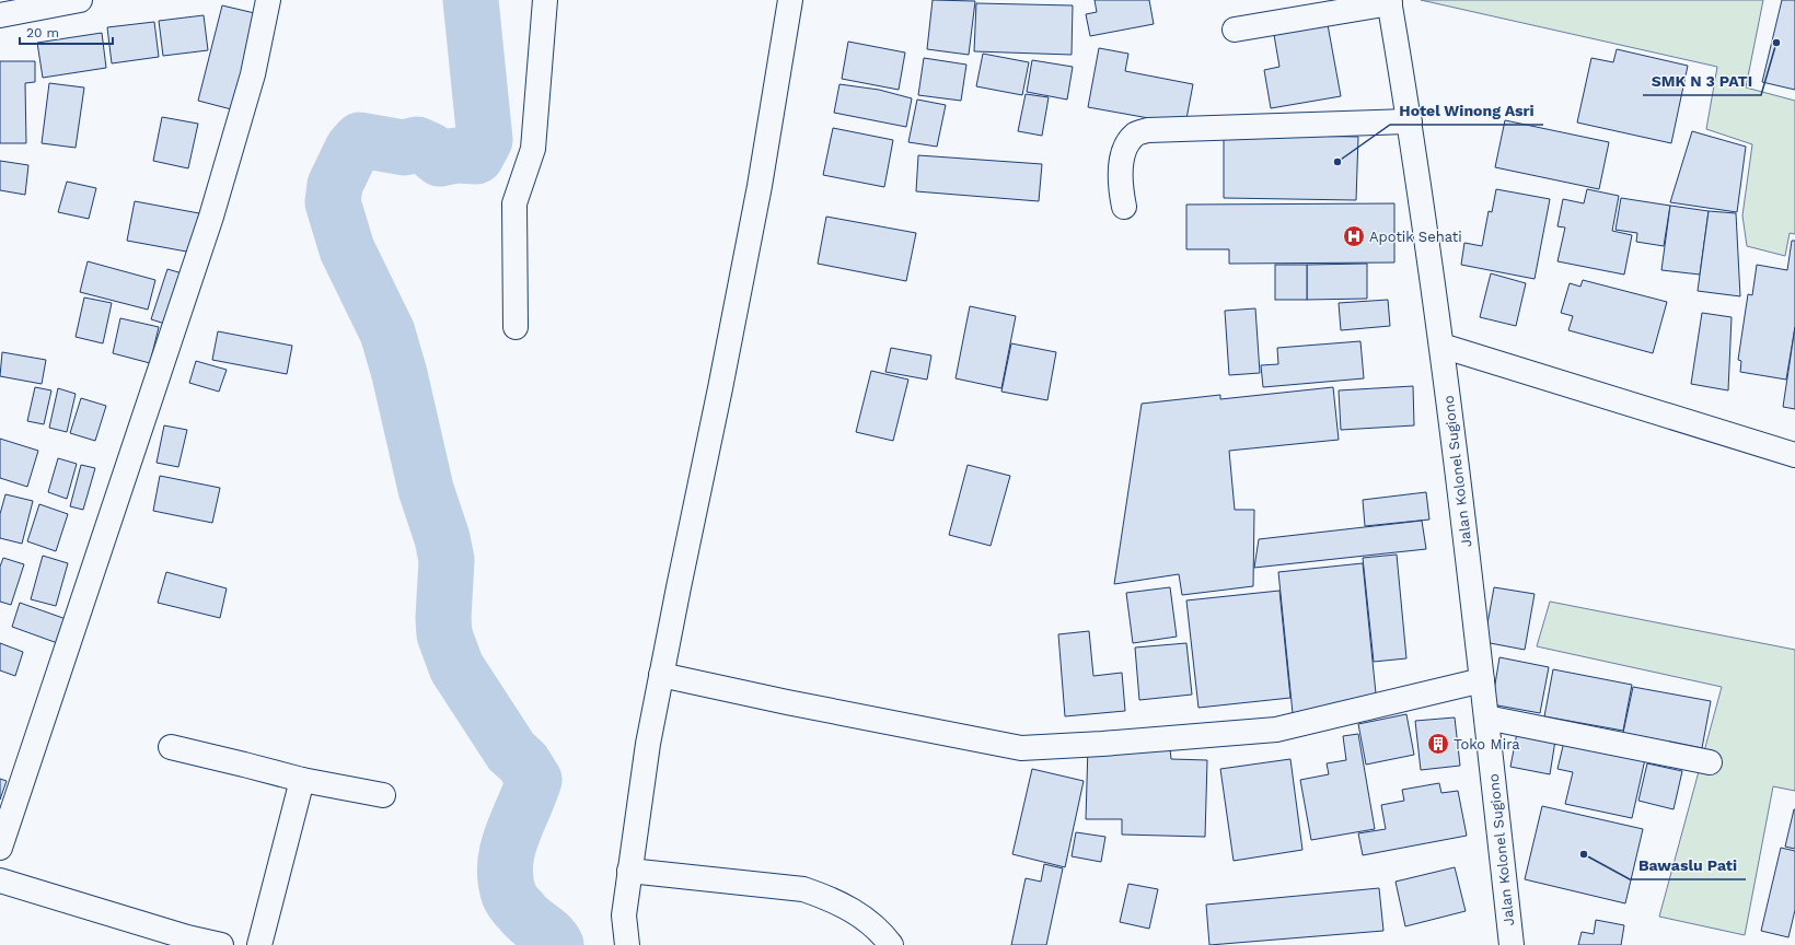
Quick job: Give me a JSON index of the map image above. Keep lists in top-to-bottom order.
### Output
{
  "streets": {
    "street": ["Jalan Kolonel Sugiono"]
  },
  "places": {
    "other": ["SMK N 3 PATI", "Hotel Winong Asri", "Bawaslu Pati"],
    "hospital": ["Apotik Sehati"],
    "building": ["Toko Mira"]
  },
  "scale_bar": "20 m"
}
